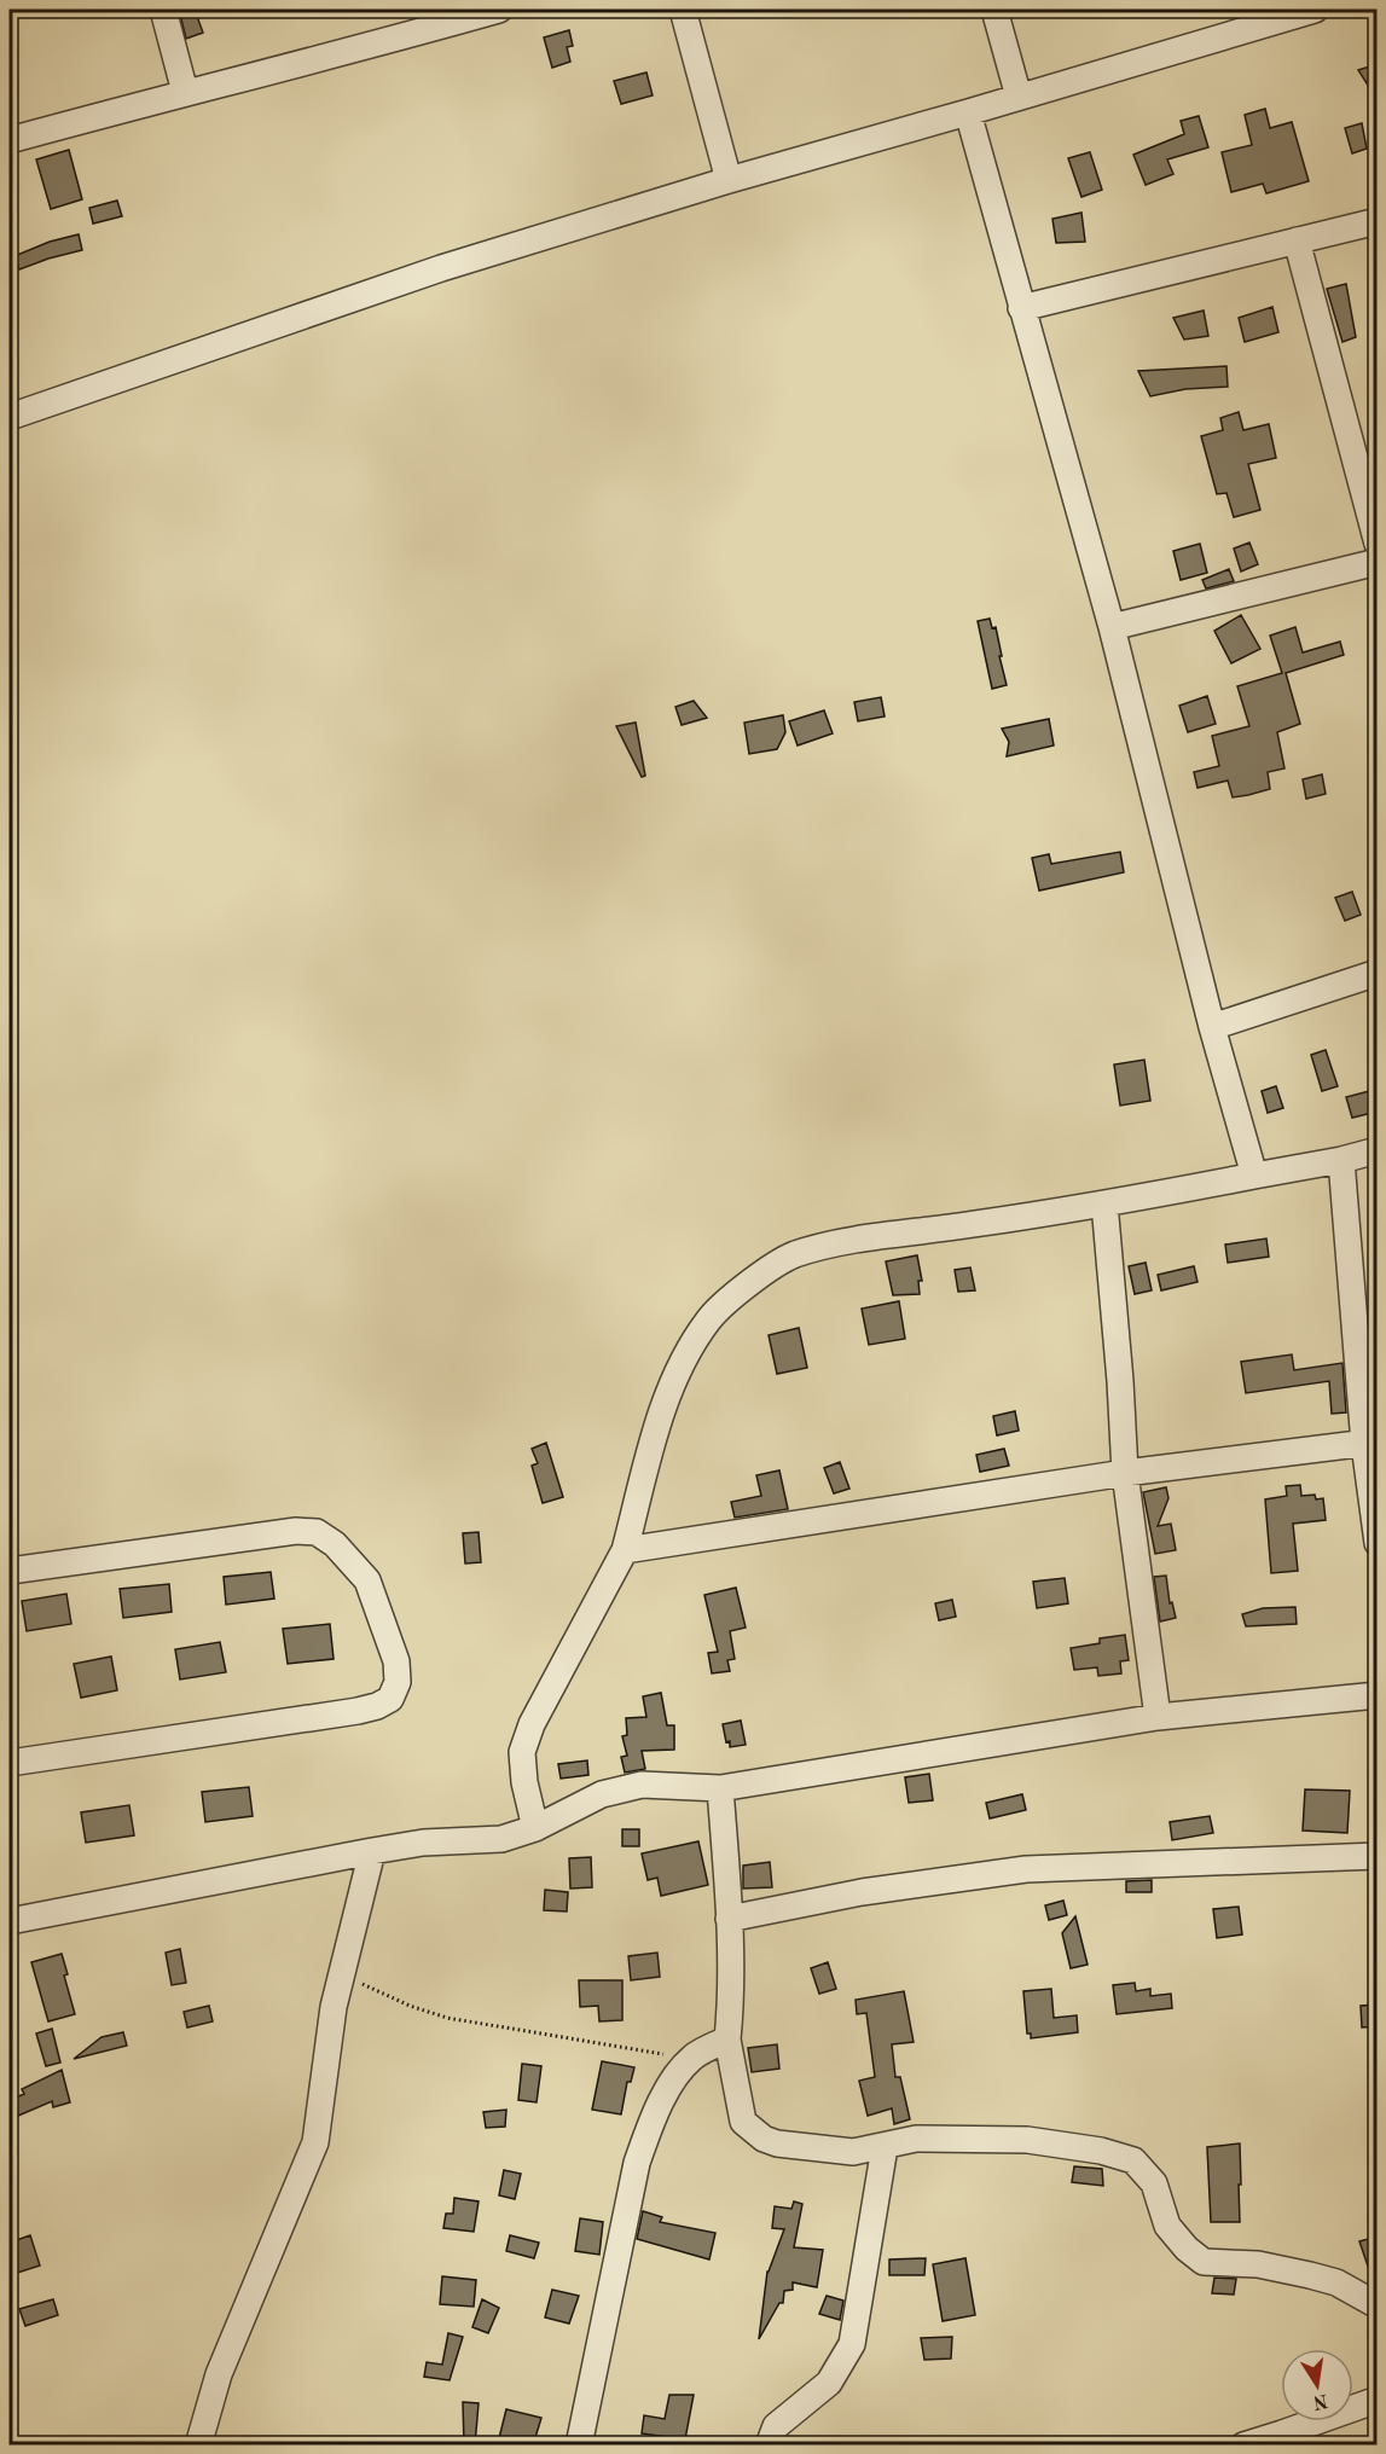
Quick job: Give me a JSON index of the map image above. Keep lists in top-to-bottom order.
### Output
{
  "north": "bottom"
}
